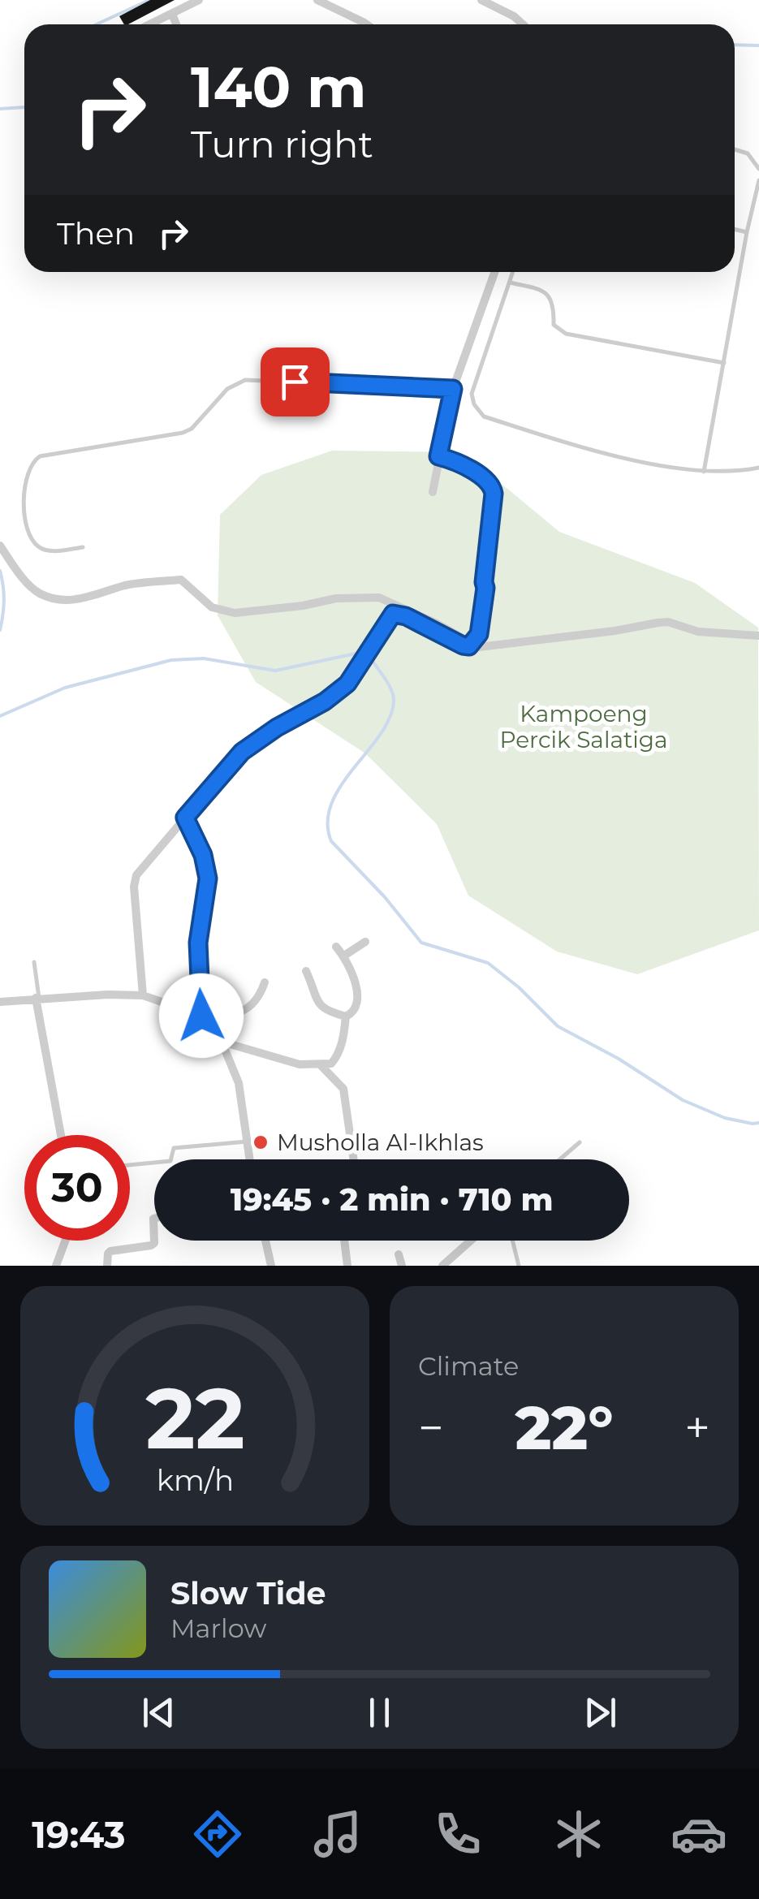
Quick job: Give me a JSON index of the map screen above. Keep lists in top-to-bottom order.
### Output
{
  "parks": ["Kampoeng Percik Salatiga"],
  "places": ["Musholla Al-Ikhlas"],
  "page": {
    "turn": ["140 m", "Turn right"],
    "then": "Then",
    "limit": "30",
    "trip": "19:45 · 2 min · 710 m",
    "tile": "Climate",
    "heat": ["−", "22°", "+"],
    "song": ["Slow Tide", "Marlow"],
    "tabs": "19:43",
    "gauge": ["22", "km/h"]
  }
}
